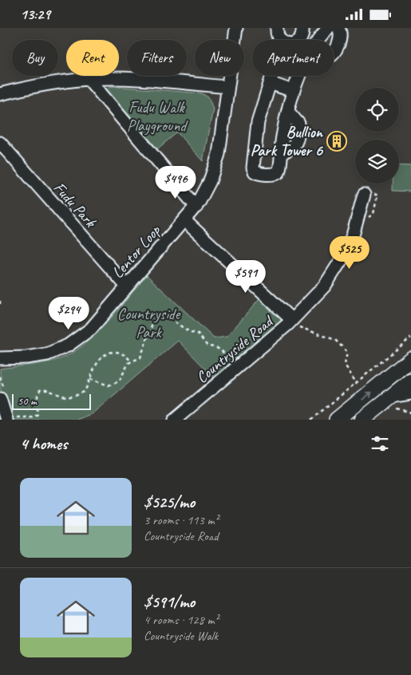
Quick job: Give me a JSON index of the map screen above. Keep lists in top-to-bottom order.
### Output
{
  "streets": {
    "street": ["Fudu Park", "Lentor Loop", "Countryside Road"]
  },
  "crossings": [
    ["Fudu Park", "Lentor Loop"]
  ],
  "parks": ["Fudu Walk Playground", "Countryside Park"],
  "places": {
    "building": ["Bullion Park Tower 6"]
  },
  "scale_bar": "50 m",
  "page": {
    "status": "13:29",
    "chip": [
      "Buy",
      "Rent",
      "Filters",
      "New",
      "Apartment"
    ],
    "price": [
      "$496",
      "$525",
      "$591",
      "$294"
    ],
    "scale": "50 m",
    "heading": "4 homes",
    "list": [
      {
        "name": "$525/mo",
        "note": "3 rooms · 113 m² · Countryside Road"
      },
      {
        "name": "$591/mo",
        "note": "4 rooms · 128 m² · Countryside Walk"
      }
    ]
  }
}
